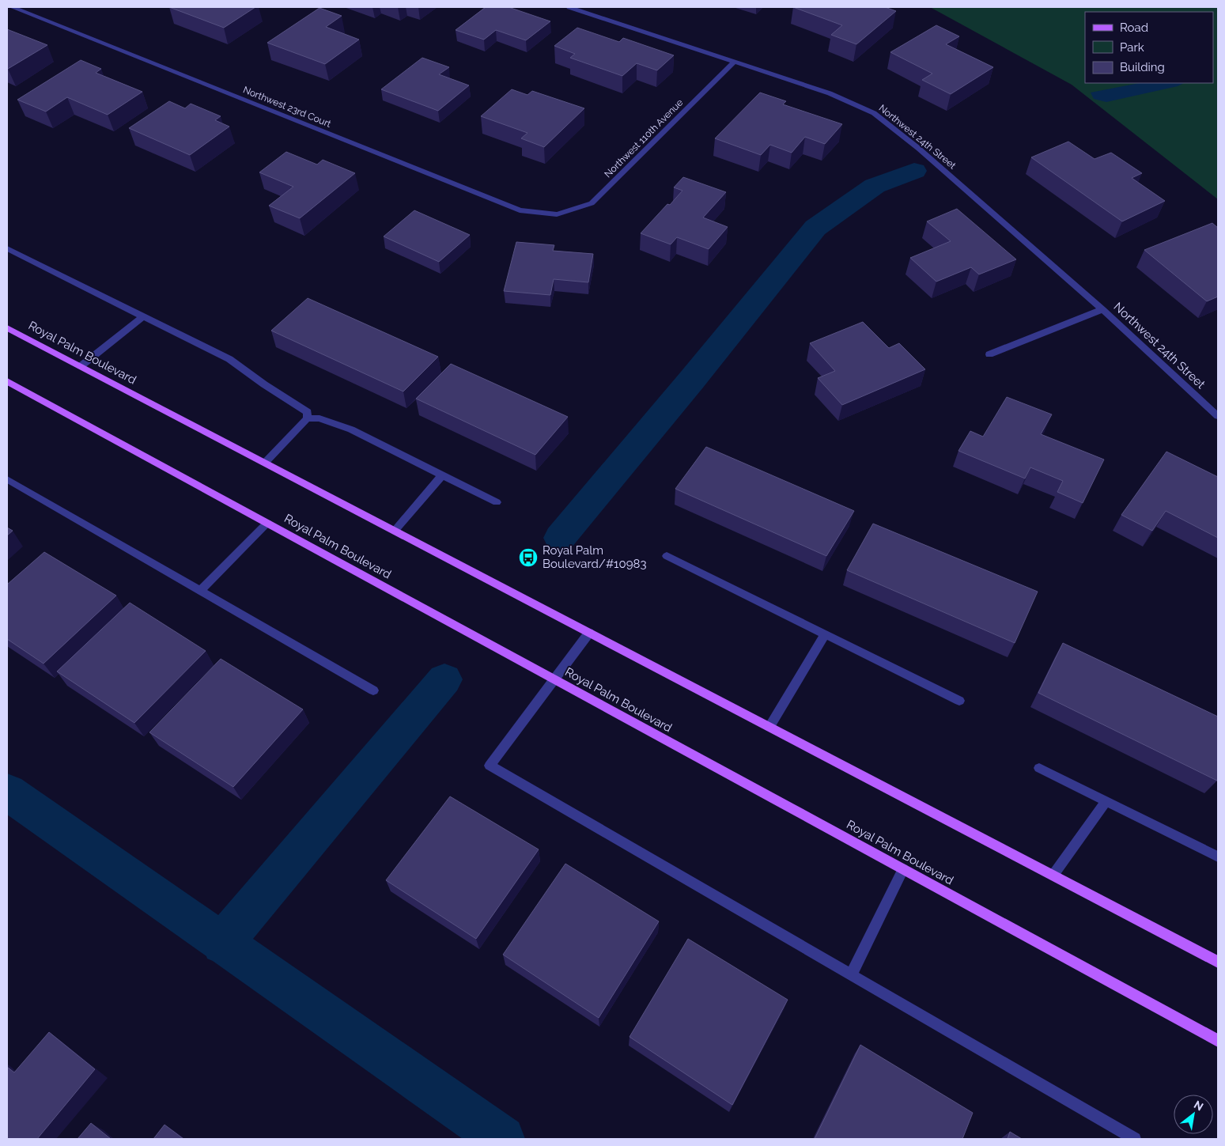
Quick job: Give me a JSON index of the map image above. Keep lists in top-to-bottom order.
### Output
{
  "streets": {
    "main road": ["Royal Palm Boulevard"],
    "street": ["Northwest 23rd Court", "Northwest 24th Street", "Northwest 110th Avenue"]
  },
  "crossings": [
    ["Northwest 23rd Court", "Northwest 110th Avenue"],
    ["Northwest 24th Street", "Northwest 110th Avenue"]
  ],
  "places": {
    "bus stop": ["Royal Palm Boulevard/#10983"]
  },
  "legend": ["Road", "Park", "Building"],
  "north": "top right"
}
